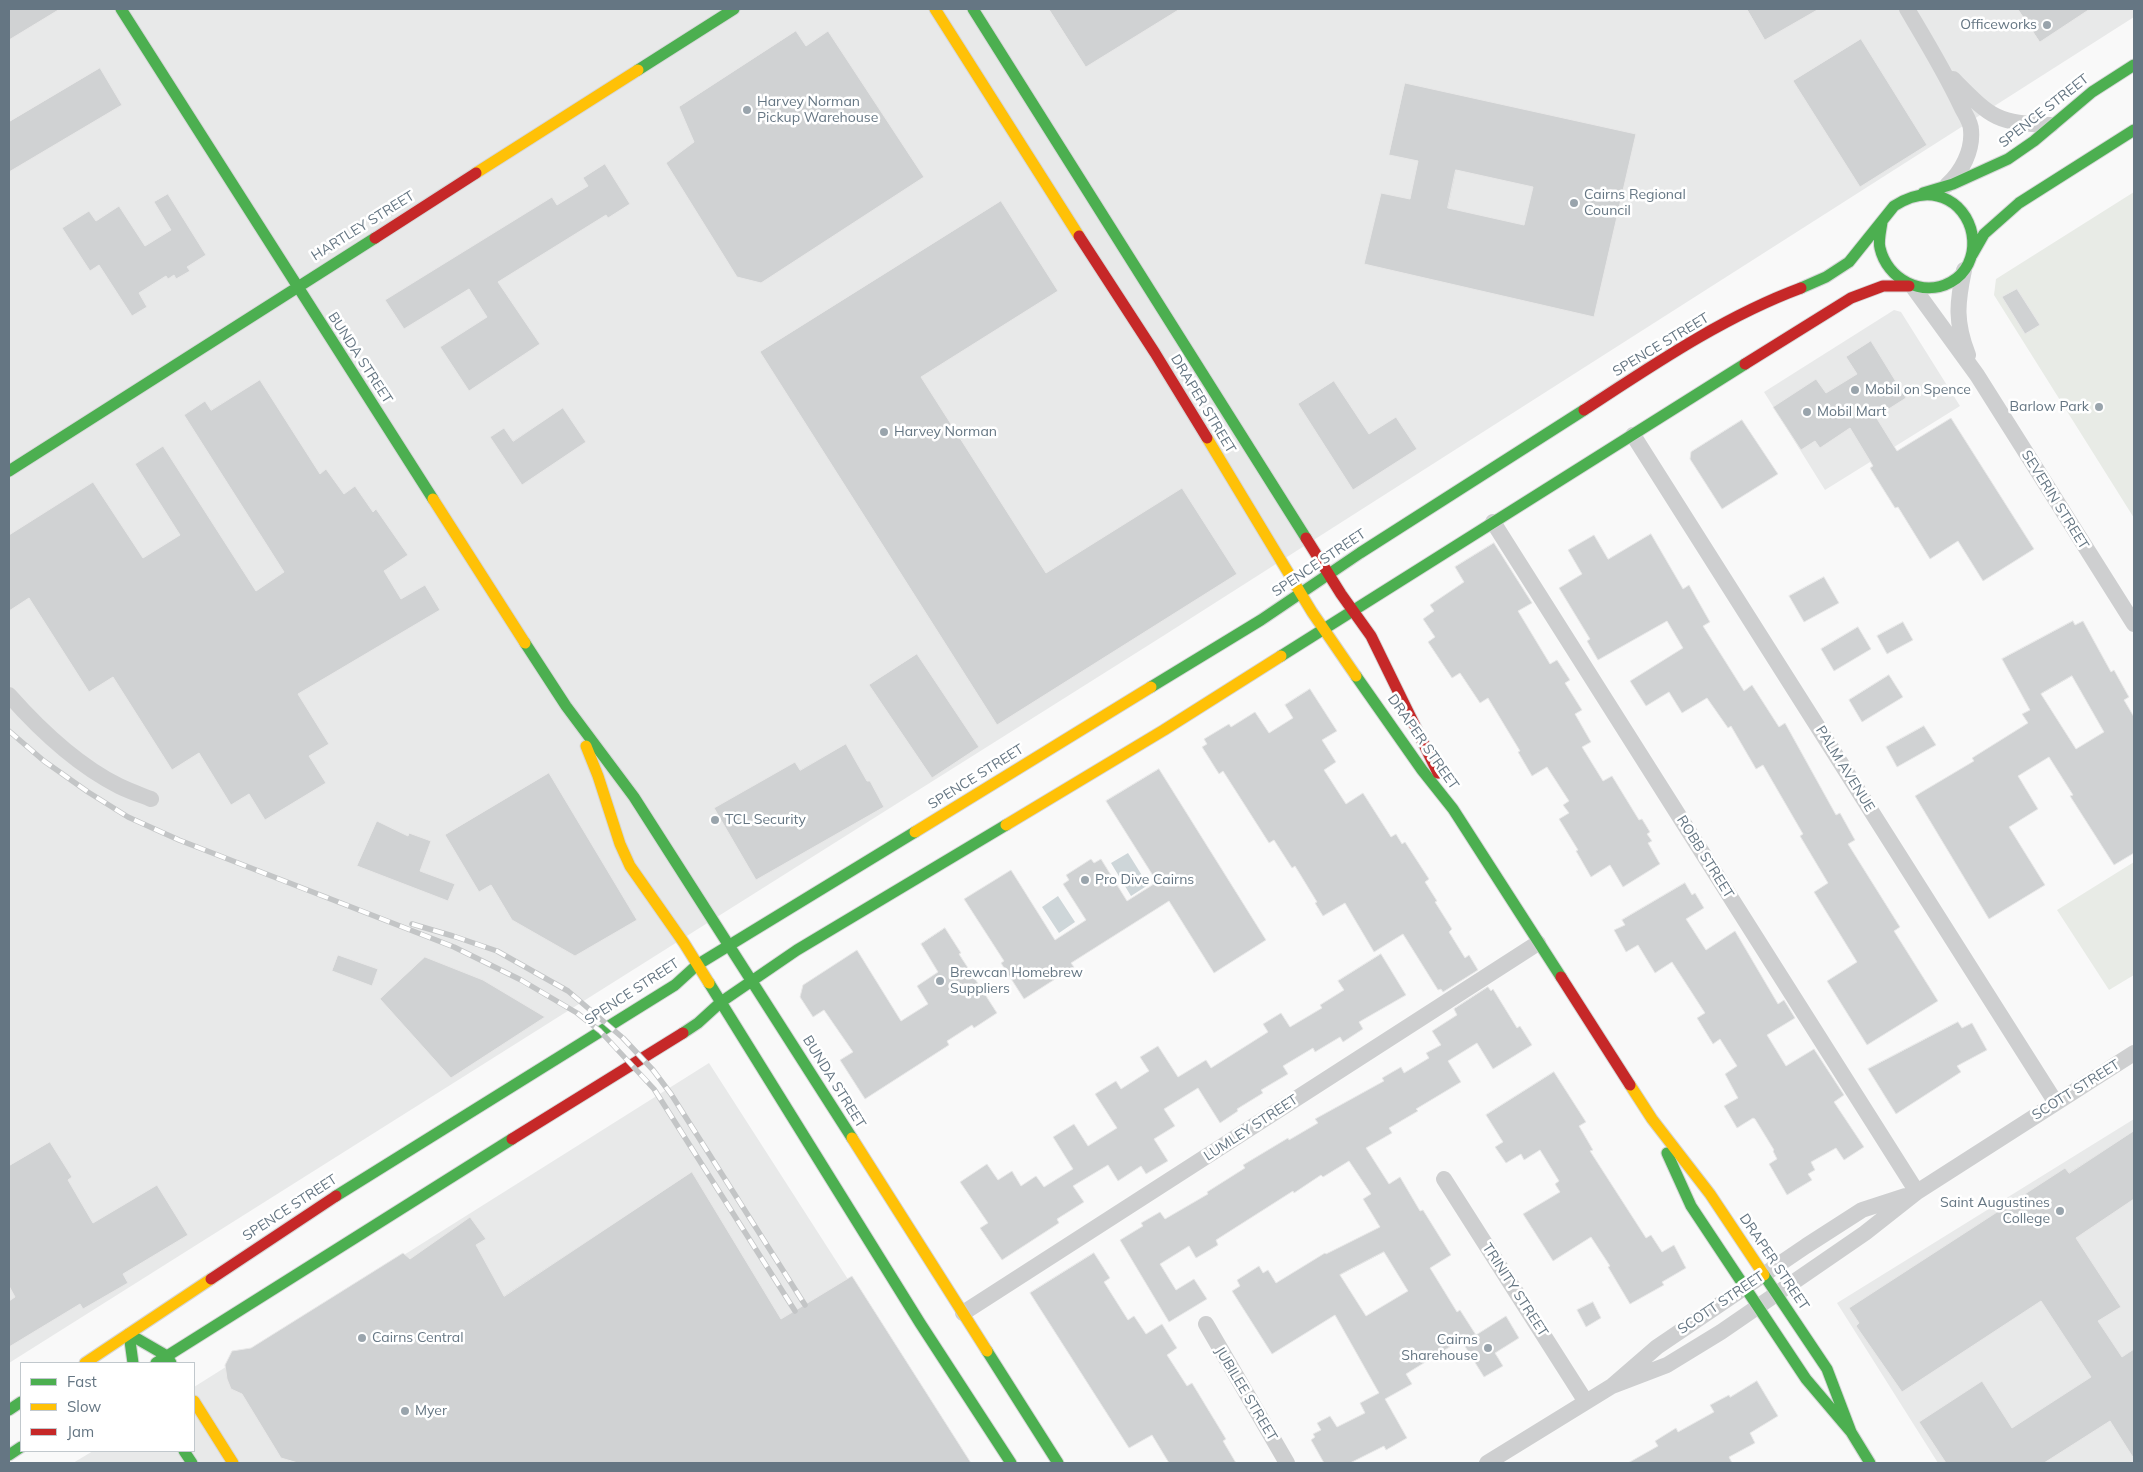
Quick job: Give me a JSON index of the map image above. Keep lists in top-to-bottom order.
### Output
{
  "streets": {
    "street": [
      "SPENCE STREET",
      "HARTLEY STREET",
      "BUNDA STREET",
      "DRAPER STREET",
      "SEVERIN STREET",
      "PALM AVENUE",
      "ROBB STREET",
      "SCOTT STREET",
      "LUMLEY STREET",
      "TRINITY STREET",
      "JUBILEE STREET"
    ]
  },
  "crossings": [
    ["SPENCE STREET", "BUNDA STREET"],
    ["SPENCE STREET", "DRAPER STREET"],
    ["SPENCE STREET", "SEVERIN STREET"],
    ["HARTLEY STREET", "BUNDA STREET"],
    ["BUNDA STREET", "LUMLEY STREET"],
    ["DRAPER STREET", "SCOTT STREET"],
    ["DRAPER STREET", "LUMLEY STREET"],
    ["PALM AVENUE", "SCOTT STREET"],
    ["ROBB STREET", "SCOTT STREET"],
    ["SCOTT STREET", "TRINITY STREET"]
  ],
  "places": [
    "Officeworks",
    "Harvey Norman Pickup Warehouse",
    "Cairns Regional Council",
    "Mobil on Spence",
    "Barlow Park",
    "Mobil Mart",
    "Harvey Norman",
    "TCL Security",
    "Pro Dive Cairns",
    "Brewcan Homebrew Suppliers",
    "Saint Augustines College",
    "Cairns Central",
    "Cairns Sharehouse",
    "Myer"
  ],
  "legend": ["Fast", "Slow", "Jam"]
}
